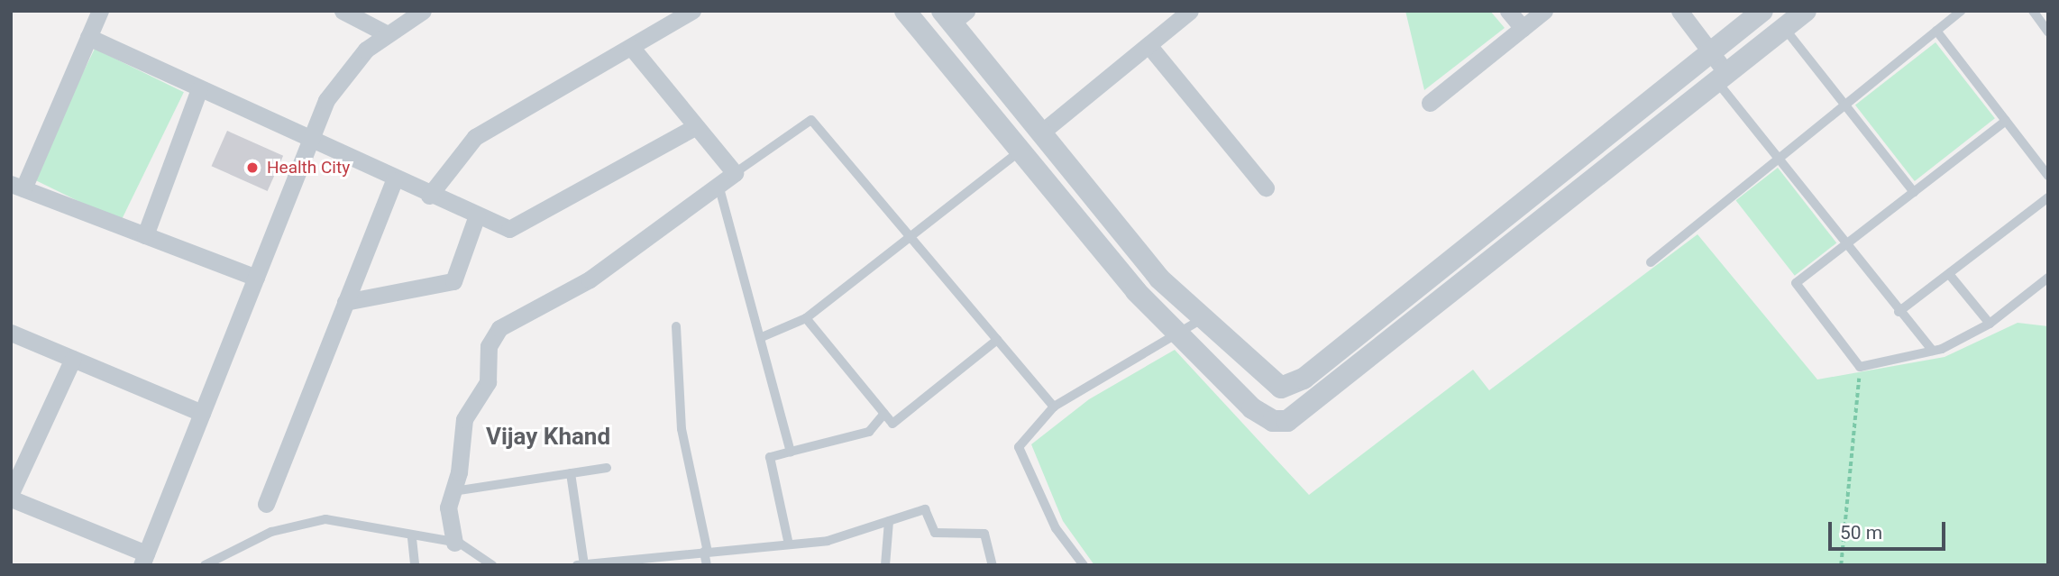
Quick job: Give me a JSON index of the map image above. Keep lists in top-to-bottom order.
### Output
{
  "districts": ["Vijay Khand"],
  "places": ["Health City"],
  "scale_bar": "50 m"
}
